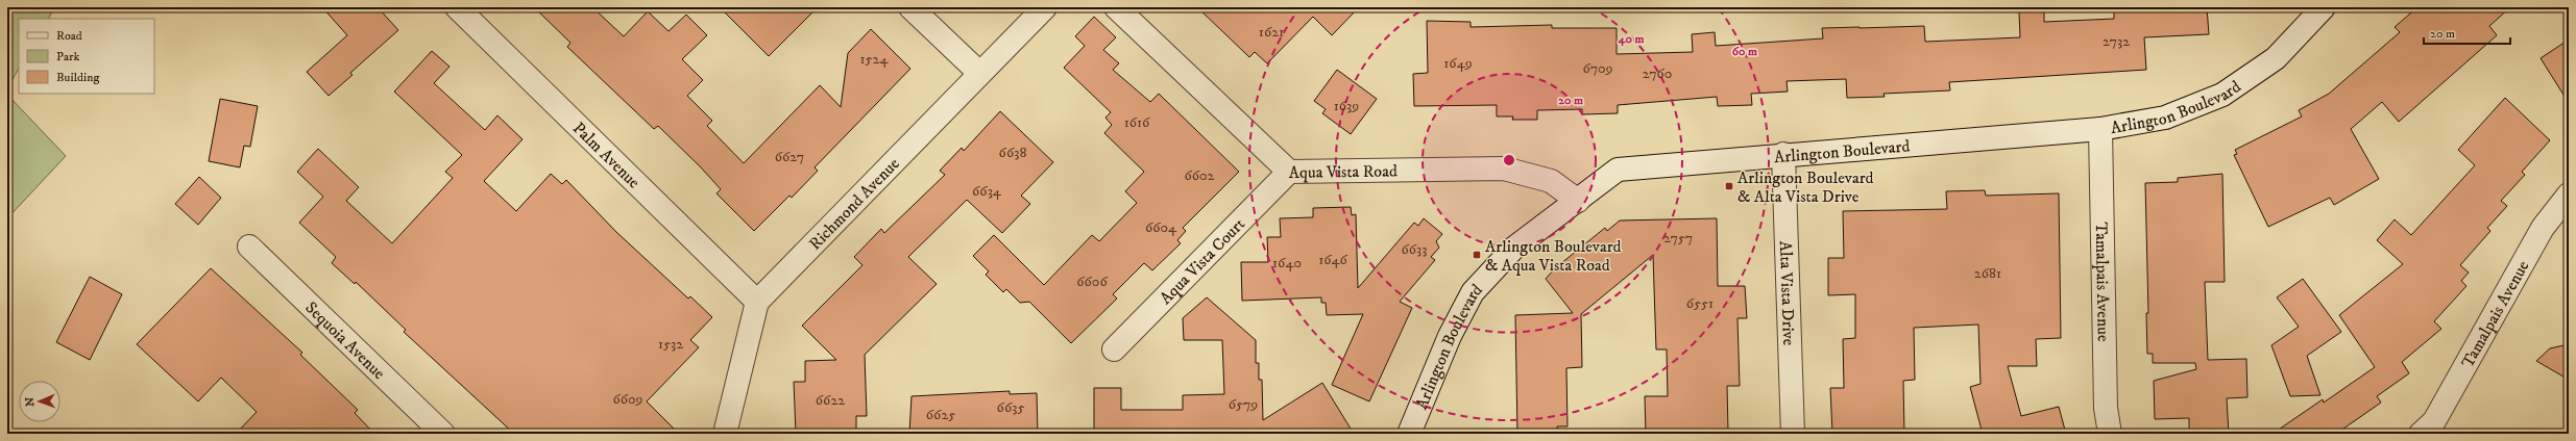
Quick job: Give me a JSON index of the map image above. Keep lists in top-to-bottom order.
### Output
{
  "streets": {
    "street": [
      "Arlington Boulevard",
      "Palm Avenue",
      "Aqua Vista Road",
      "Richmond Avenue",
      "Aqua Vista Court",
      "Tamalpais Avenue",
      "Alta Vista Drive",
      "Sequoia Avenue"
    ]
  },
  "crossings": [
    ["Arlington Boulevard", "Aqua Vista Road"],
    ["Arlington Boulevard", "Tamalpais Avenue"],
    ["Arlington Boulevard", "Alta Vista Drive"],
    ["Palm Avenue", "Richmond Avenue"],
    ["Aqua Vista Road", "Aqua Vista Court"]
  ],
  "places": {
    "transit": ["Arlington Boulevard & Alta Vista Drive", "Arlington Boulevard & Aqua Vista Road"]
  },
  "house_numbers": [
    "1621",
    "2732",
    "1524",
    "1649",
    "6709",
    "2760",
    "1639",
    "1616",
    "6638",
    "6627",
    "6602",
    "6634",
    "6604",
    "2757",
    "6633",
    "1646",
    "1640",
    "2681",
    "6606",
    "6551",
    "1532",
    "6609",
    "6622",
    "6579",
    "6635",
    "6625"
  ],
  "legend": ["Road", "Park", "Building"],
  "scale_bar": "20 m",
  "north": "left",
  "rings": ["40 m", "60 m", "20 m"]
}
